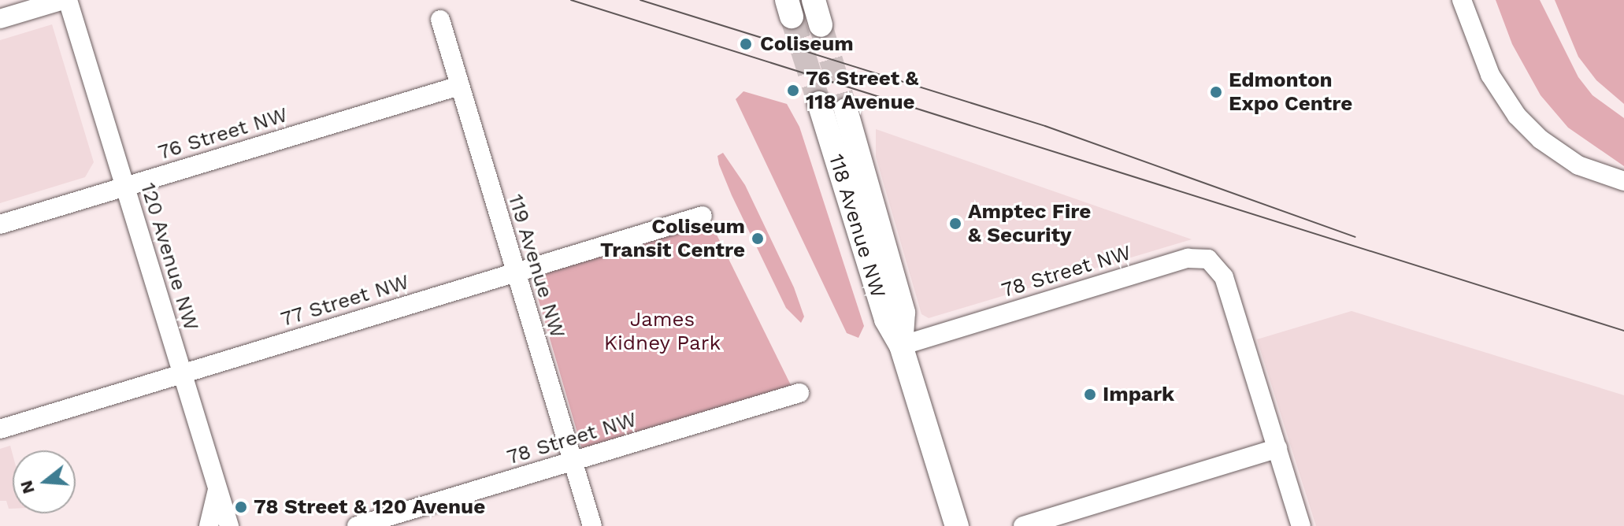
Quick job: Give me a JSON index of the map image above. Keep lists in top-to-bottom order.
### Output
{
  "streets": {
    "main road": ["118 Avenue NW"],
    "street": [
      "76 Street NW",
      "120 Avenue NW",
      "119 Avenue NW",
      "78 Street NW",
      "77 Street NW"
    ]
  },
  "crossings": [
    ["76 Street NW", "120 Avenue NW"],
    ["76 Street NW", "119 Avenue NW"],
    ["118 Avenue NW", "78 Street NW"],
    ["120 Avenue NW", "77 Street NW"],
    ["119 Avenue NW", "78 Street NW"],
    ["119 Avenue NW", "77 Street NW"]
  ],
  "parks": ["James Kidney Park"],
  "places": [
    "Coliseum",
    "76 Street & 118 Avenue",
    "Edmonton Expo Centre",
    "Amptec Fire & Security",
    "Coliseum Transit Centre",
    "Impark",
    "78 Street & 120 Avenue"
  ],
  "north": "left"
}
